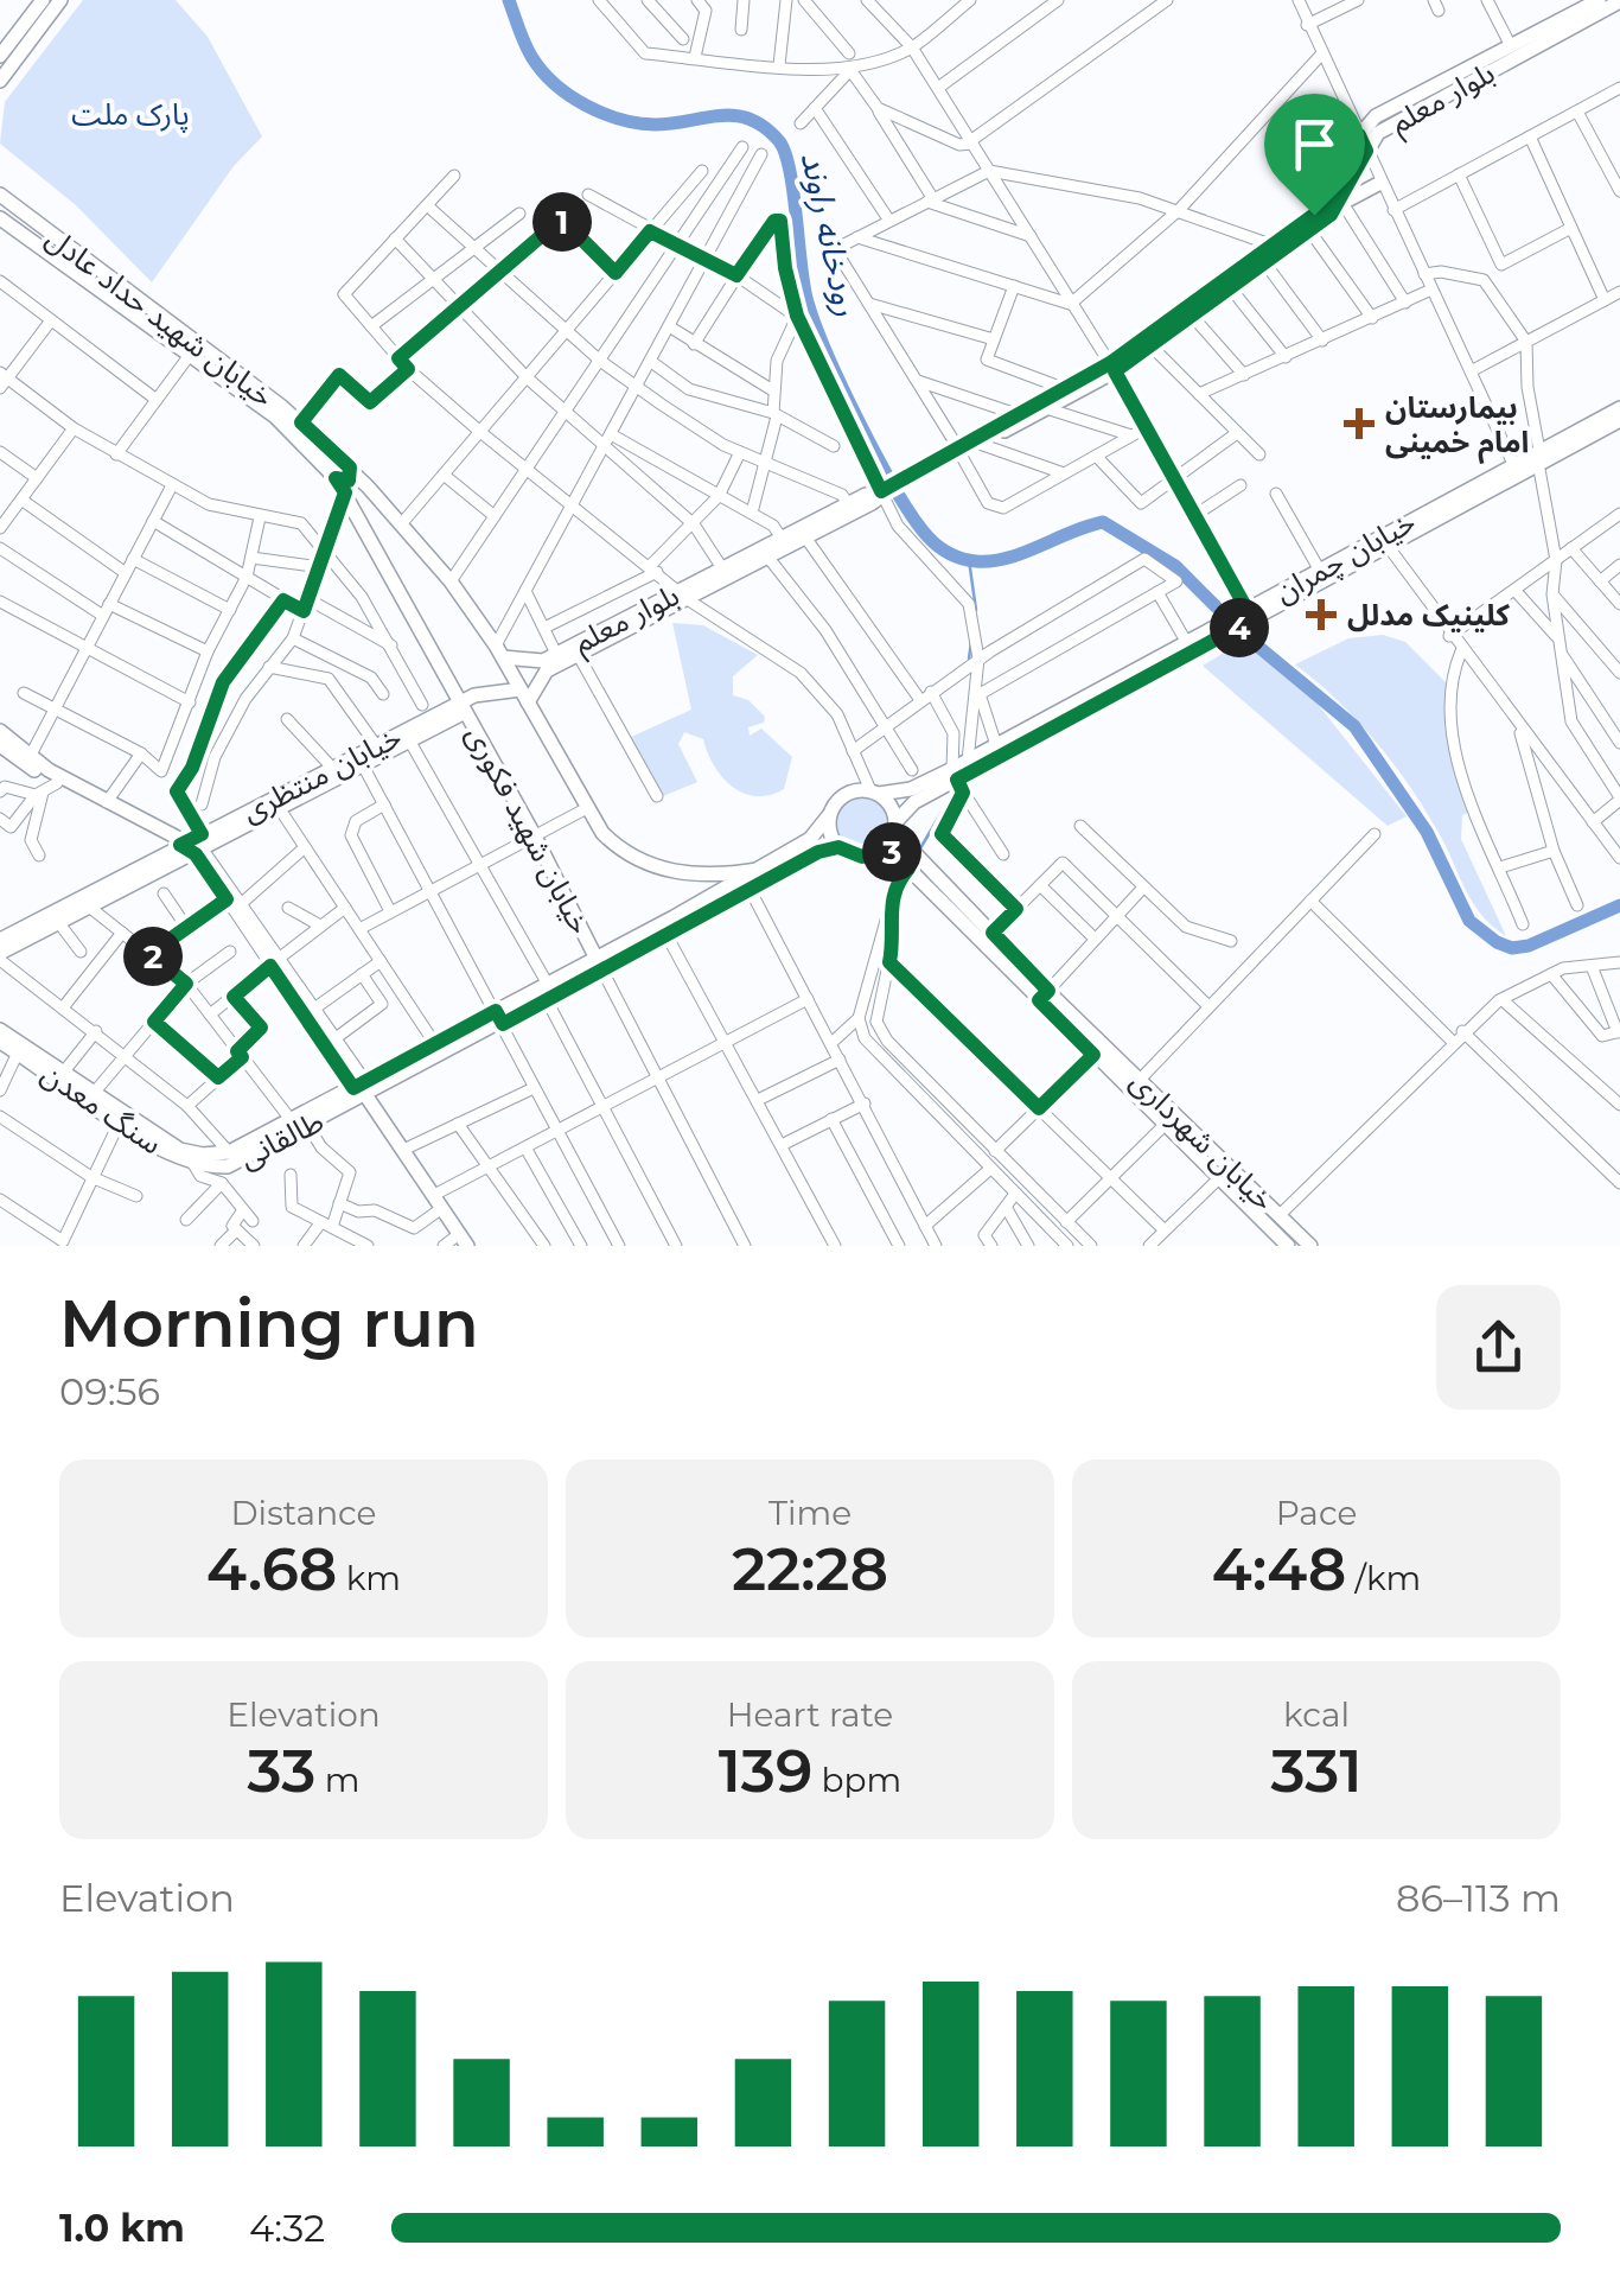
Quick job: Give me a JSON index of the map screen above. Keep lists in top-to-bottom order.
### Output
{
  "streets": {
    "main road": [
      "بلوار معلم",
      "خیابان شهید حداد عادل",
      "خیابان چمران",
      "خیابان منتظری",
      "خیابان شهید فکوری",
      "سنگ معدن",
      "طالقانی",
      "خیابان شهرداری"
    ]
  },
  "crossings": [
    ["بلوار معلم", "خیابان شهید حداد عادل"],
    ["بلوار معلم", "خیابان چمران"],
    ["بلوار معلم", "خیابان منتظری"],
    ["خیابان شهید حداد عادل", "خیابان چمران"],
    ["خیابان شهید حداد عادل", "خیابان منتظری"],
    ["خیابان شهید حداد عادل", "خیابان شهید فکوری"],
    ["خیابان چمران", "خیابان منتظری"],
    ["خیابان چمران", "خیابان شهرداری"],
    ["خیابان منتظری", "خیابان شهید فکوری"],
    ["خیابان شهید فکوری", "طالقانی"],
    ["سنگ معدن", "طالقانی"]
  ],
  "water": ["رودخانه راوند"],
  "parks": ["پارک ملت"],
  "places": {
    "health": ["بیمارستان امام خمینی", "کلینیک مدلل"]
  },
  "page": {
    "pins": [
      "1",
      "4",
      "3",
      "2"
    ],
    "heading": ["Morning run", "09:56"],
    "stats": [
      ["Distance", "4.68 km"],
      ["Time", "22:28"],
      ["Pace", "4:48 /km"],
      ["Elevation", "33 m"],
      ["Heart rate", "139 bpm"],
      ["kcal", "331"]
    ],
    "chart": ["Elevation", "86–113 m"],
    "list": [
      {
        "name": "1.0 km",
        "note": "4:32"
      }
    ]
  }
}
